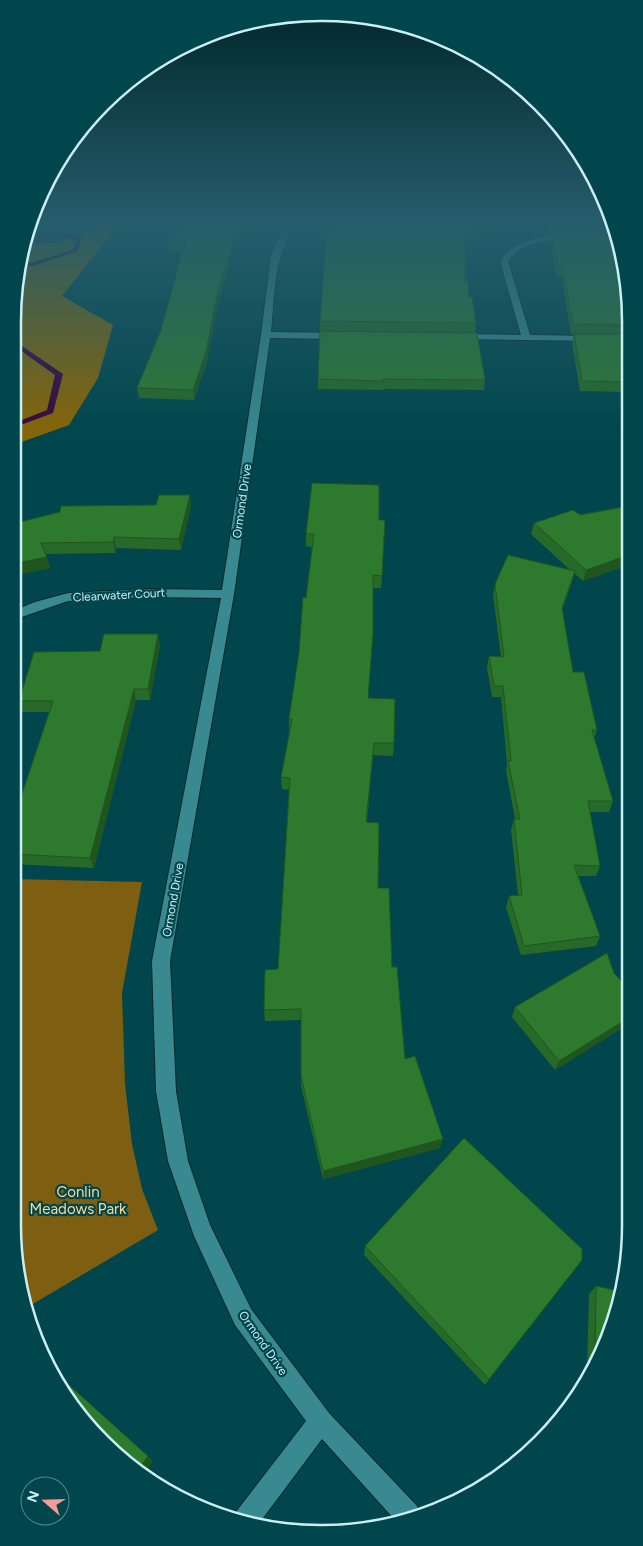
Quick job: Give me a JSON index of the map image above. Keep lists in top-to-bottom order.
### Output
{
  "streets": {
    "street": ["Ormond Drive", "Clearwater Court"]
  },
  "crossings": [
    ["Ormond Drive", "Clearwater Court"]
  ],
  "parks": ["Conlin Meadows Park"],
  "north": "left"
}
